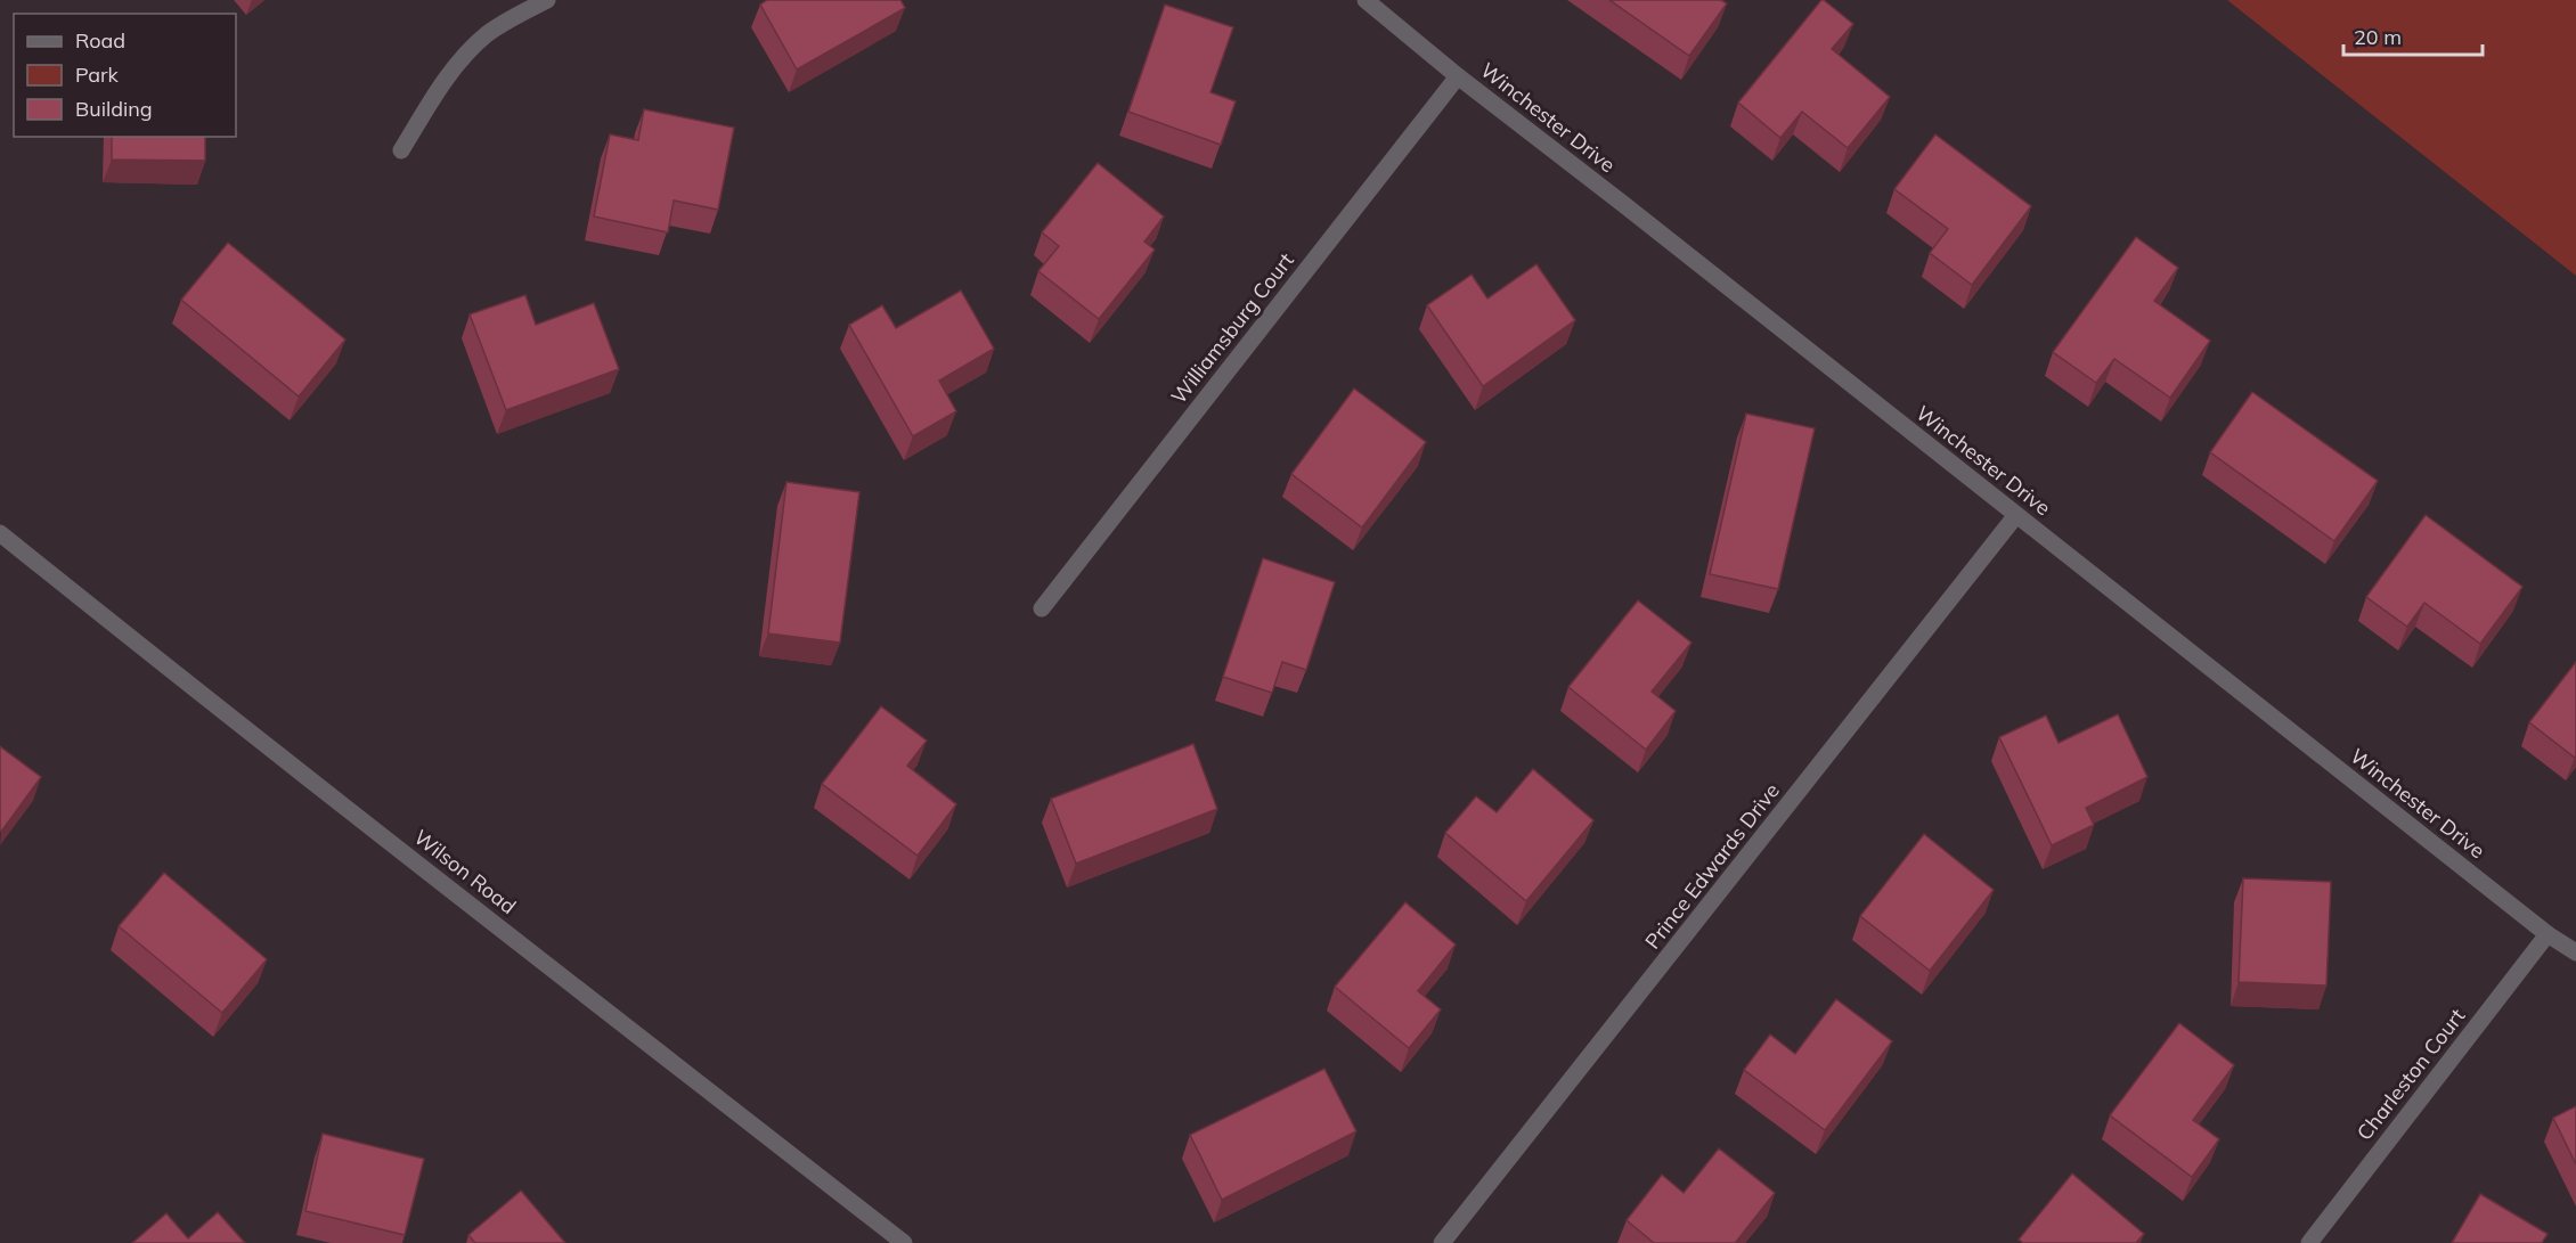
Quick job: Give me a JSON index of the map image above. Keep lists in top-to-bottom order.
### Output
{
  "streets": {
    "street": [
      "Winchester Drive",
      "Williamsburg Court",
      "Prince Edwards Drive",
      "Wilson Road",
      "Charleston Court"
    ]
  },
  "crossings": [
    ["Winchester Drive", "Williamsburg Court"],
    ["Winchester Drive", "Prince Edwards Drive"],
    ["Winchester Drive", "Charleston Court"]
  ],
  "legend": ["Road", "Park", "Building"],
  "scale_bar": "20 m"
}
